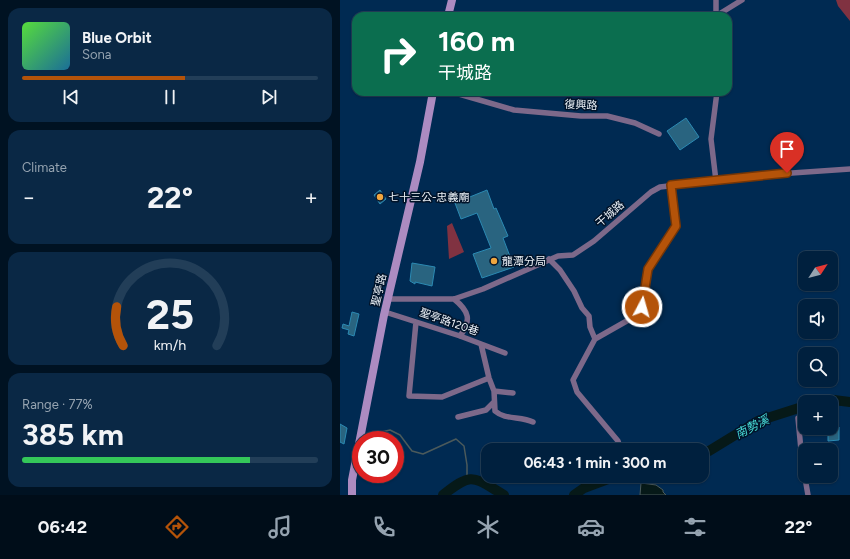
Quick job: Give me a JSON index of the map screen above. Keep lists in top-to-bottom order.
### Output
{
  "streets": {
    "street": [
      "復興路",
      "干城路",
      "聖亭路",
      "聖亭路120巷"
    ]
  },
  "crossings": [
    ["干城路", "聖亭路"],
    ["聖亭路", "聖亭路120巷"]
  ],
  "water": ["南勢溪"],
  "places": ["七十三公-忠義廟", "龍潭分局"],
  "north": "top right",
  "page": {
    "turn": ["160 m", "干城路"],
    "song": ["Blue Orbit", "Sona"],
    "tile": [
      "Climate",
      ["Range · 77%", "385 km"]
    ],
    "heat": ["−", "22°", "+"],
    "map_buttons": ["+", "−"],
    "limit": "30",
    "trip": "06:43 · 1 min · 300 m",
    "tabs": ["06:42", "22°"],
    "gauge": ["25", "km/h"]
  }
}
